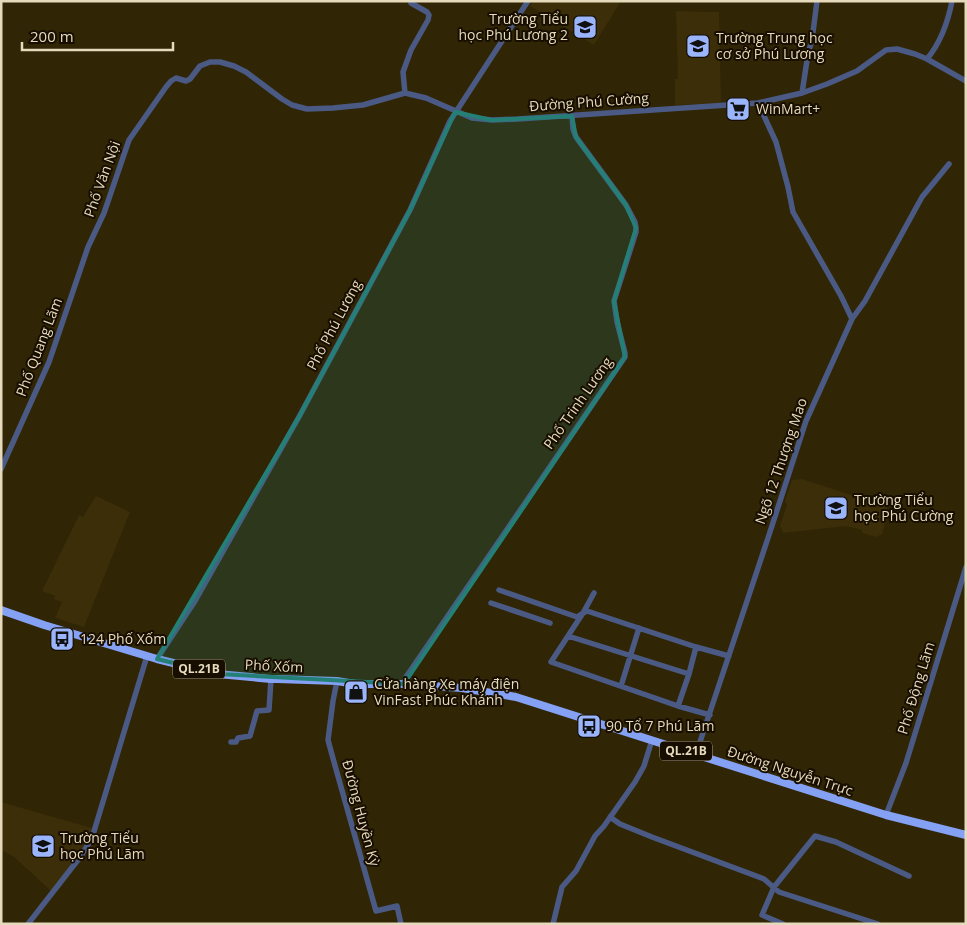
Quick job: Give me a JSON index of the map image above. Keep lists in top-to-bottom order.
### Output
{
  "streets": {
    "highway": ["Phố Xốm", "QL.21B", "Đường Nguyễn Trực"],
    "street": [
      "Đường Phú Cường",
      "Phố Văn Nội",
      "Phố Phú Lương",
      "Phố Quang Lãm",
      "Phố Trinh Lương",
      "Ngõ 12 Thượng Mao",
      "Phố Động Lãm",
      "Đường Huyền Kỳ"
    ]
  },
  "crossings": [
    ["Đường Phú Cường", "Phố Văn Nội"],
    ["Đường Phú Cường", "Phố Phú Lương"],
    ["Đường Phú Cường", "Phố Trinh Lương"],
    ["Phố Văn Nội", "Phố Quang Lãm"],
    ["Phố Phú Lương", "Phố Xốm"],
    ["Phố Trinh Lương", "Phố Xốm"],
    ["Phố Trinh Lương", "Đường Nguyễn Trực"],
    ["Ngõ 12 Thượng Mao", "Đường Nguyễn Trực"],
    ["Phố Xốm", "Đường Nguyễn Trực"],
    ["Phố Xốm", "Đường Huyền Kỳ"],
    ["Phố Động Lãm", "Đường Nguyễn Trực"]
  ],
  "places": {
    "school or university": [
      "Trường Tiểu học Phú Lương 2",
      "Trường Trung học cơ sở Phú Lương",
      "Trường Tiểu học Phú Cường",
      "Trường Tiểu học Phú Lãm"
    ],
    "supermarket": ["WinMart+"],
    "bus stop": ["124 Phố Xốm", "90 Tổ 7 Phú Lãm"],
    "shop": ["Cửa hàng Xe máy điện VinFast Phúc Khánh"]
  },
  "scale_bar": "200 m"
}
